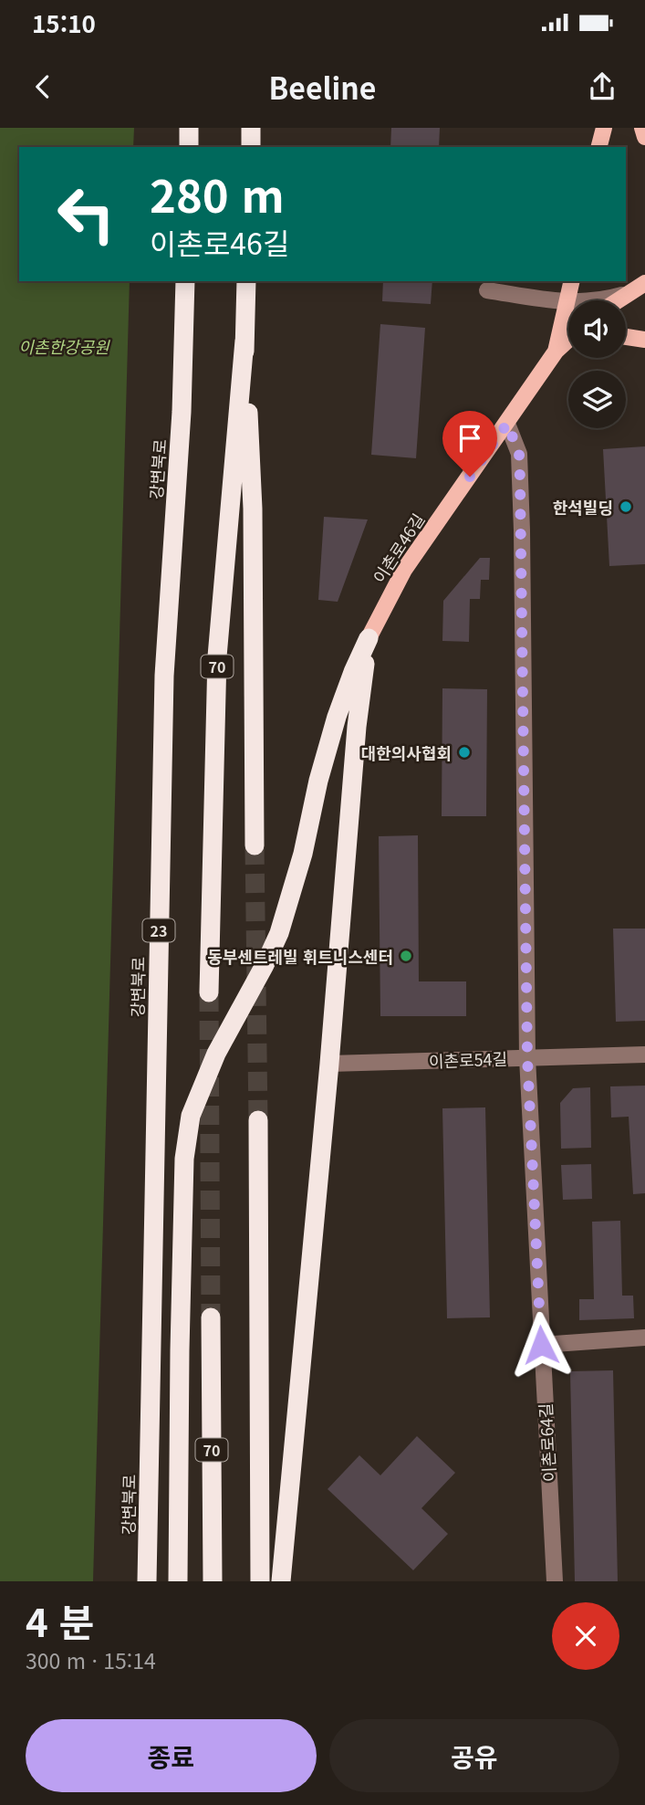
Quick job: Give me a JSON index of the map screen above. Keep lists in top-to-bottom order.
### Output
{
  "streets": {
    "highway": ["강변북로", "70", "23"],
    "main road": ["이촌로46길"],
    "street": ["이촌로54길", "이촌로64길"]
  },
  "crossings": [
    ["이촌로46길", "이촌로64길"],
    ["이촌로54길", "이촌로64길"]
  ],
  "parks": ["이촌한강공원"],
  "places": ["한석빌딩", "대한의사협회", "동부센트레빌 휘트니스센터"],
  "page": {
    "status": "15:10",
    "header": "Beeline",
    "turn": ["280 m", "이촌로46길"],
    "heading": ["4 분", "300 m · 15:14"],
    "buttons": ["종료", "공유"]
  }
}
